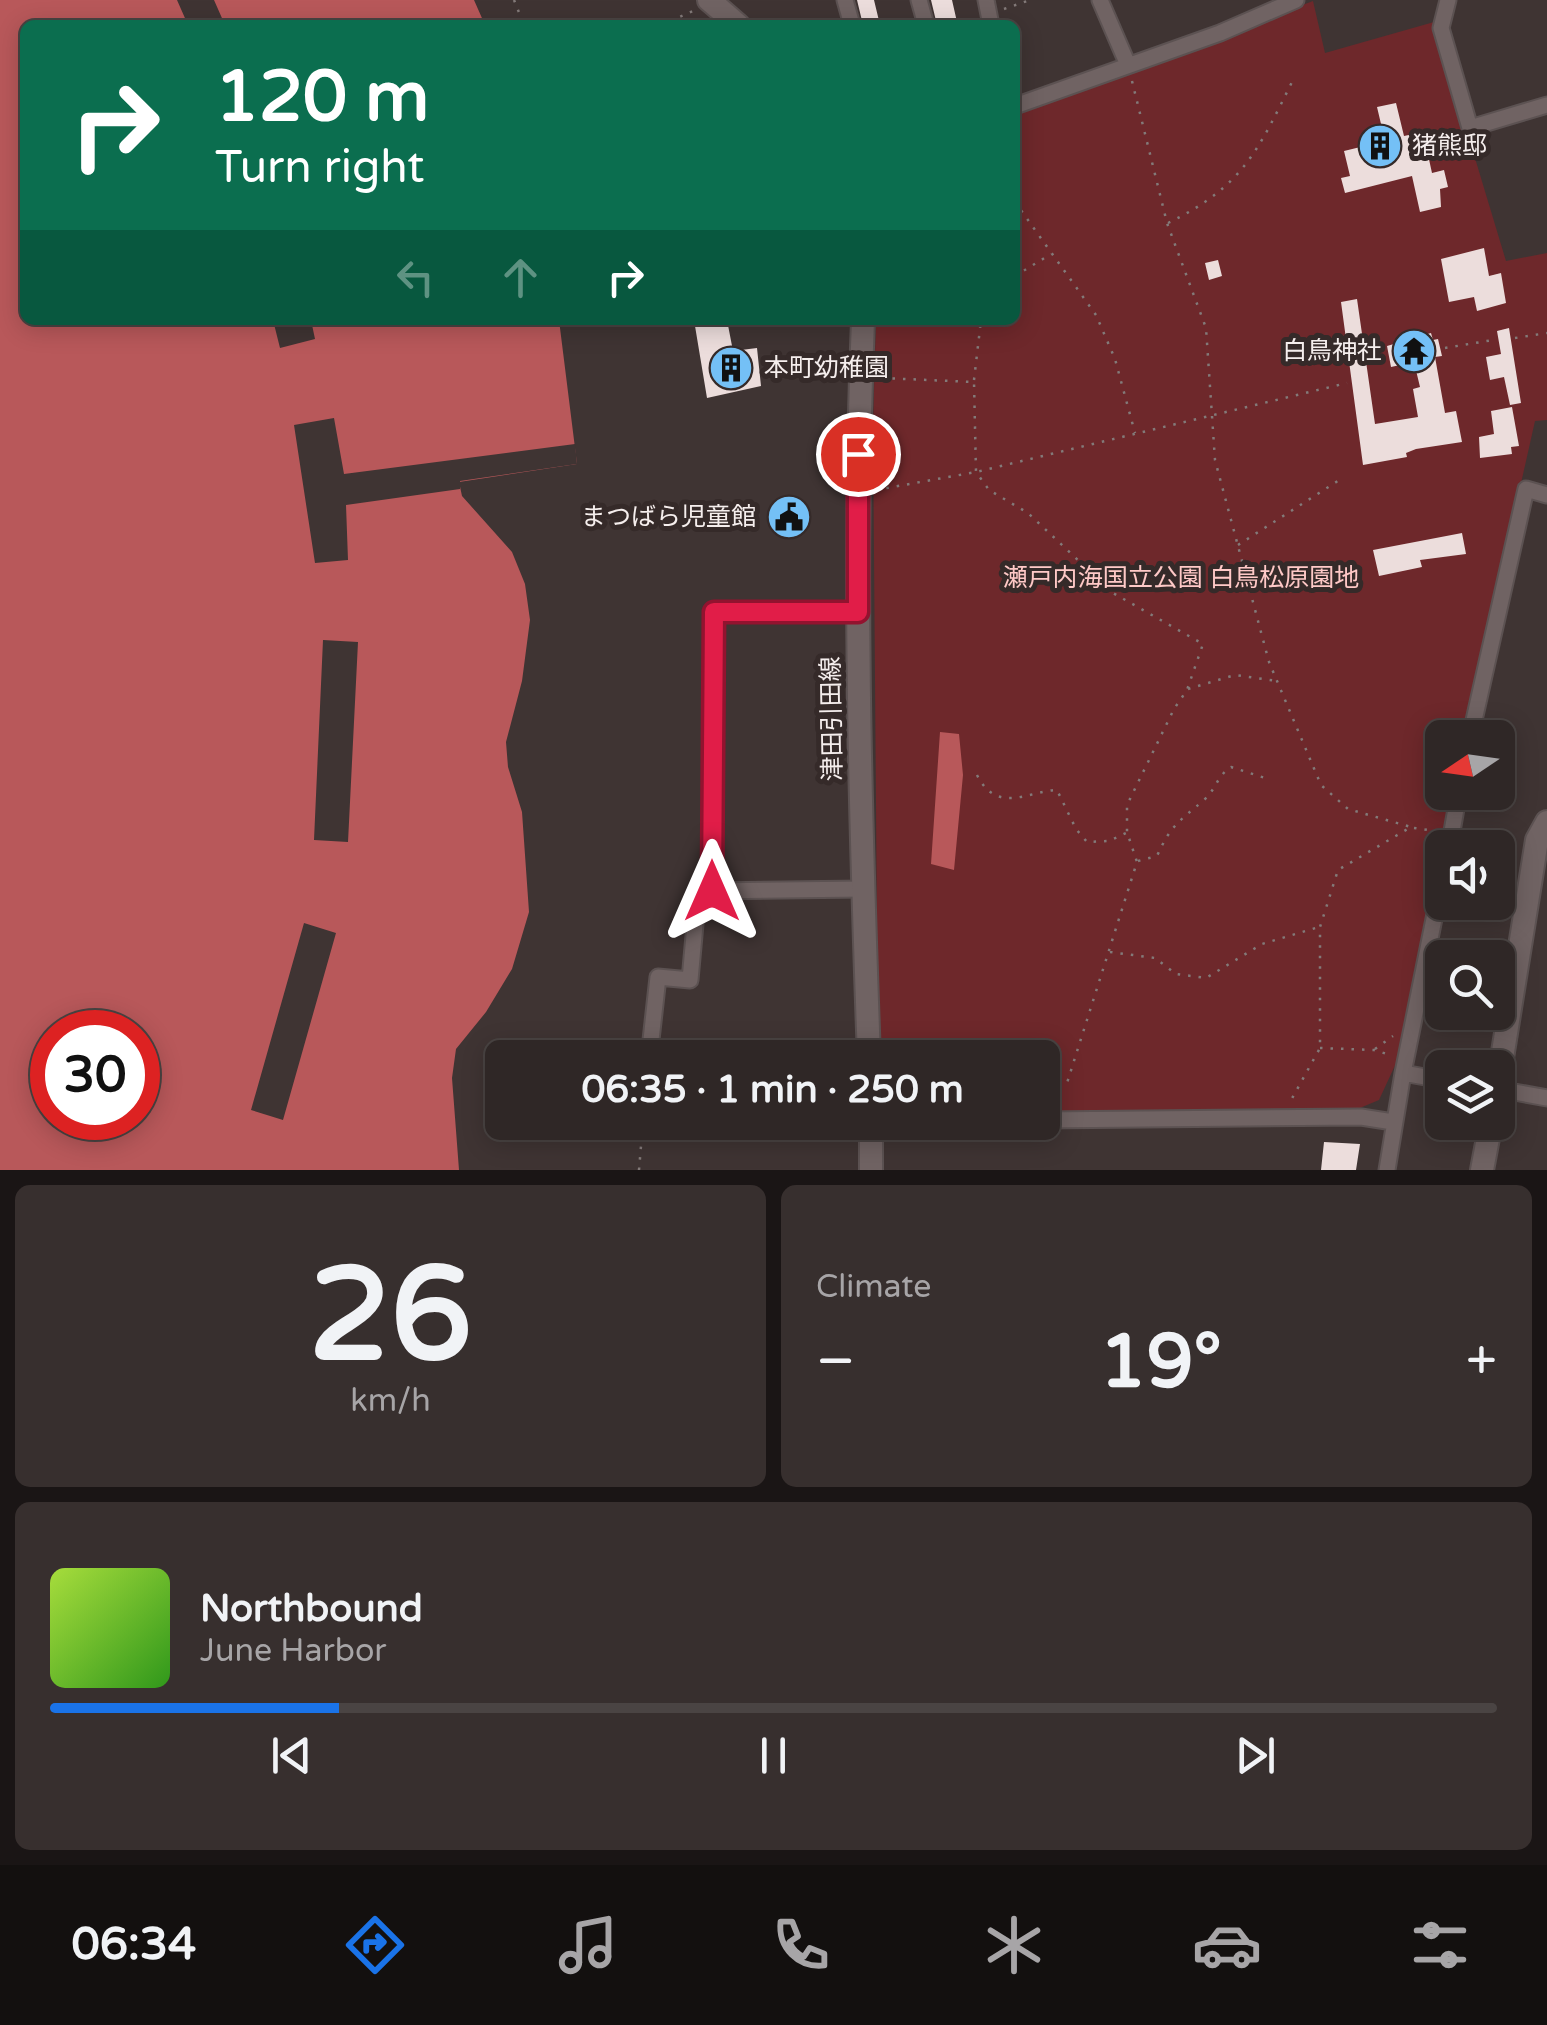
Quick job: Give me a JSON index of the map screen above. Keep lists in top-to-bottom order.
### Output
{
  "streets": {
    "main road": ["津田引田線"]
  },
  "parks": ["瀬戸内海国立公園 白鳥松原園地"],
  "places": {
    "building": ["猪熊邸", "本町幼稚園"],
    "temple": ["白鳥神社"],
    "public building": ["まつばら児童館"]
  },
  "north": "left",
  "page": {
    "turn": ["120 m", "Turn right"],
    "limit": "30",
    "trip": "06:35 · 1 min · 250 m",
    "tile": [
      ["26", "km/h"],
      "Climate"
    ],
    "heat": ["−", "19°", "+"],
    "song": ["Northbound", "June Harbor"],
    "tabs": "06:34"
  }
}
